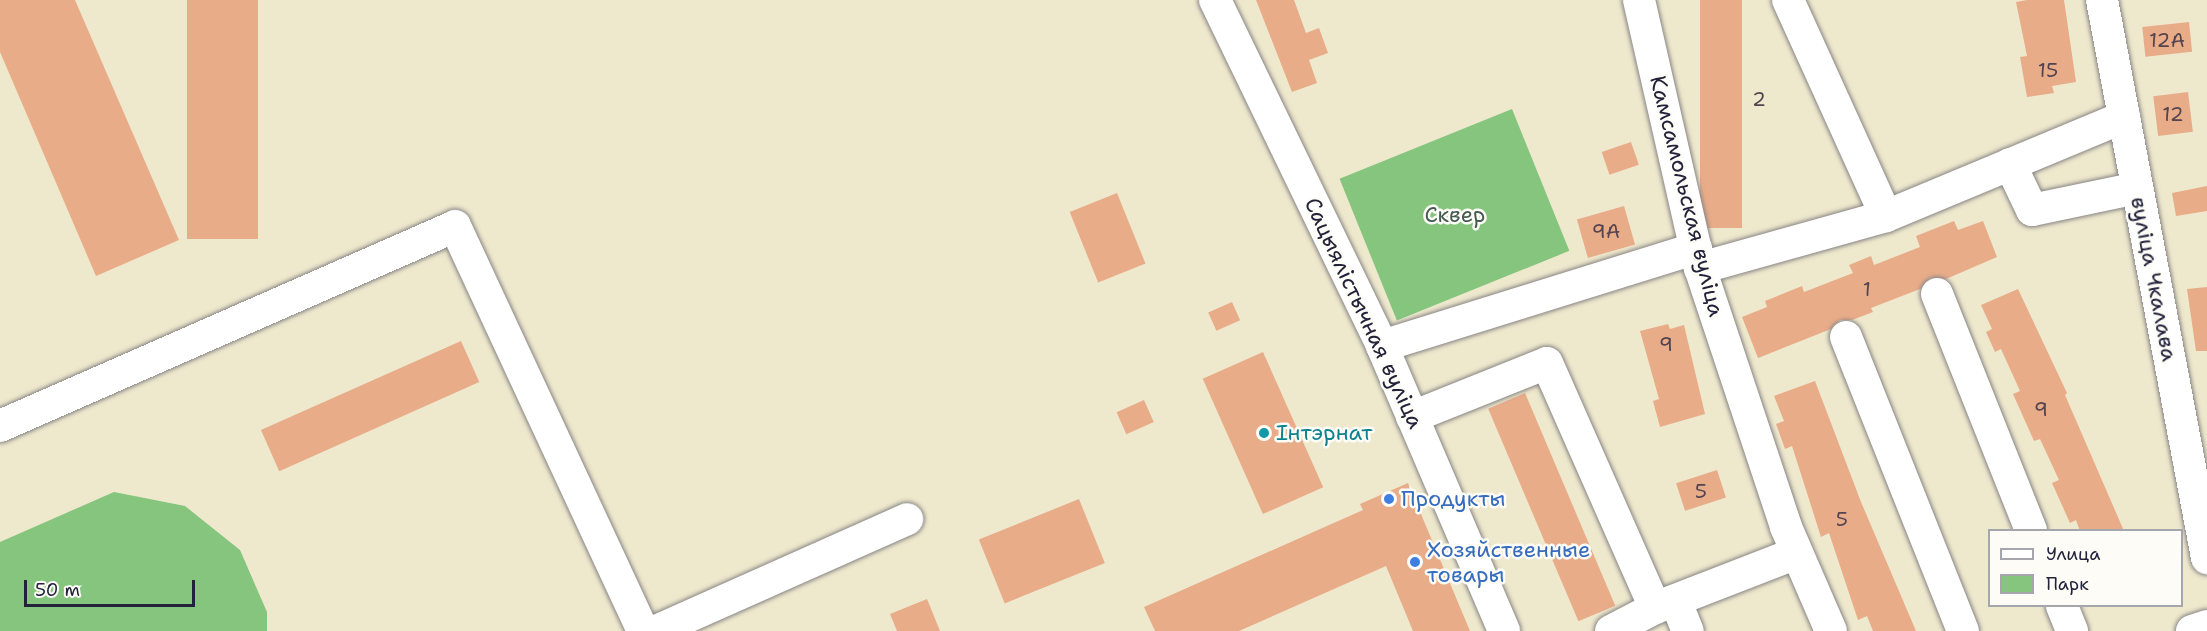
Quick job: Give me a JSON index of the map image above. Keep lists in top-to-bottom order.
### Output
{
  "streets": {
    "street": ["Камсамольская вуліца", "вуліца Чкалава", "Сацыялістычная вуліца"]
  },
  "parks": ["Сквер"],
  "places": ["Інтэрнат", "Продукты", "Хозяйственные товары"],
  "house_numbers": [
    "12А",
    "15",
    "2",
    "12",
    "9А",
    "1",
    "9",
    "9",
    "5",
    "5"
  ],
  "legend": ["Улица", "Парк"],
  "scale_bar": "50 m"
}
